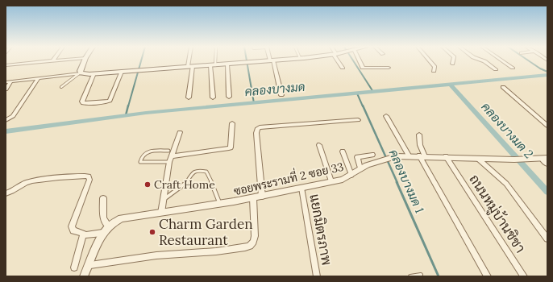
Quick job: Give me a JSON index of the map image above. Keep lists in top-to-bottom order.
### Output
{
  "streets": {
    "street": ["ซอยพระรามที่ 2 ซอย 33", "ถนนหมู่บ้านชิชา", "แยกมิตรภาพ"]
  },
  "crossings": [
    ["ซอยพระรามที่ 2 ซอย 33", "ถนนหมู่บ้านชิชา"],
    ["ซอยพระรามที่ 2 ซอย 33", "แยกมิตรภาพ"]
  ],
  "water": ["คลองบางมด", "คลองบางมด 2", "คลองบางมด 1"],
  "places": ["Craft Home", "Charm Garden Restaurant"]
}
